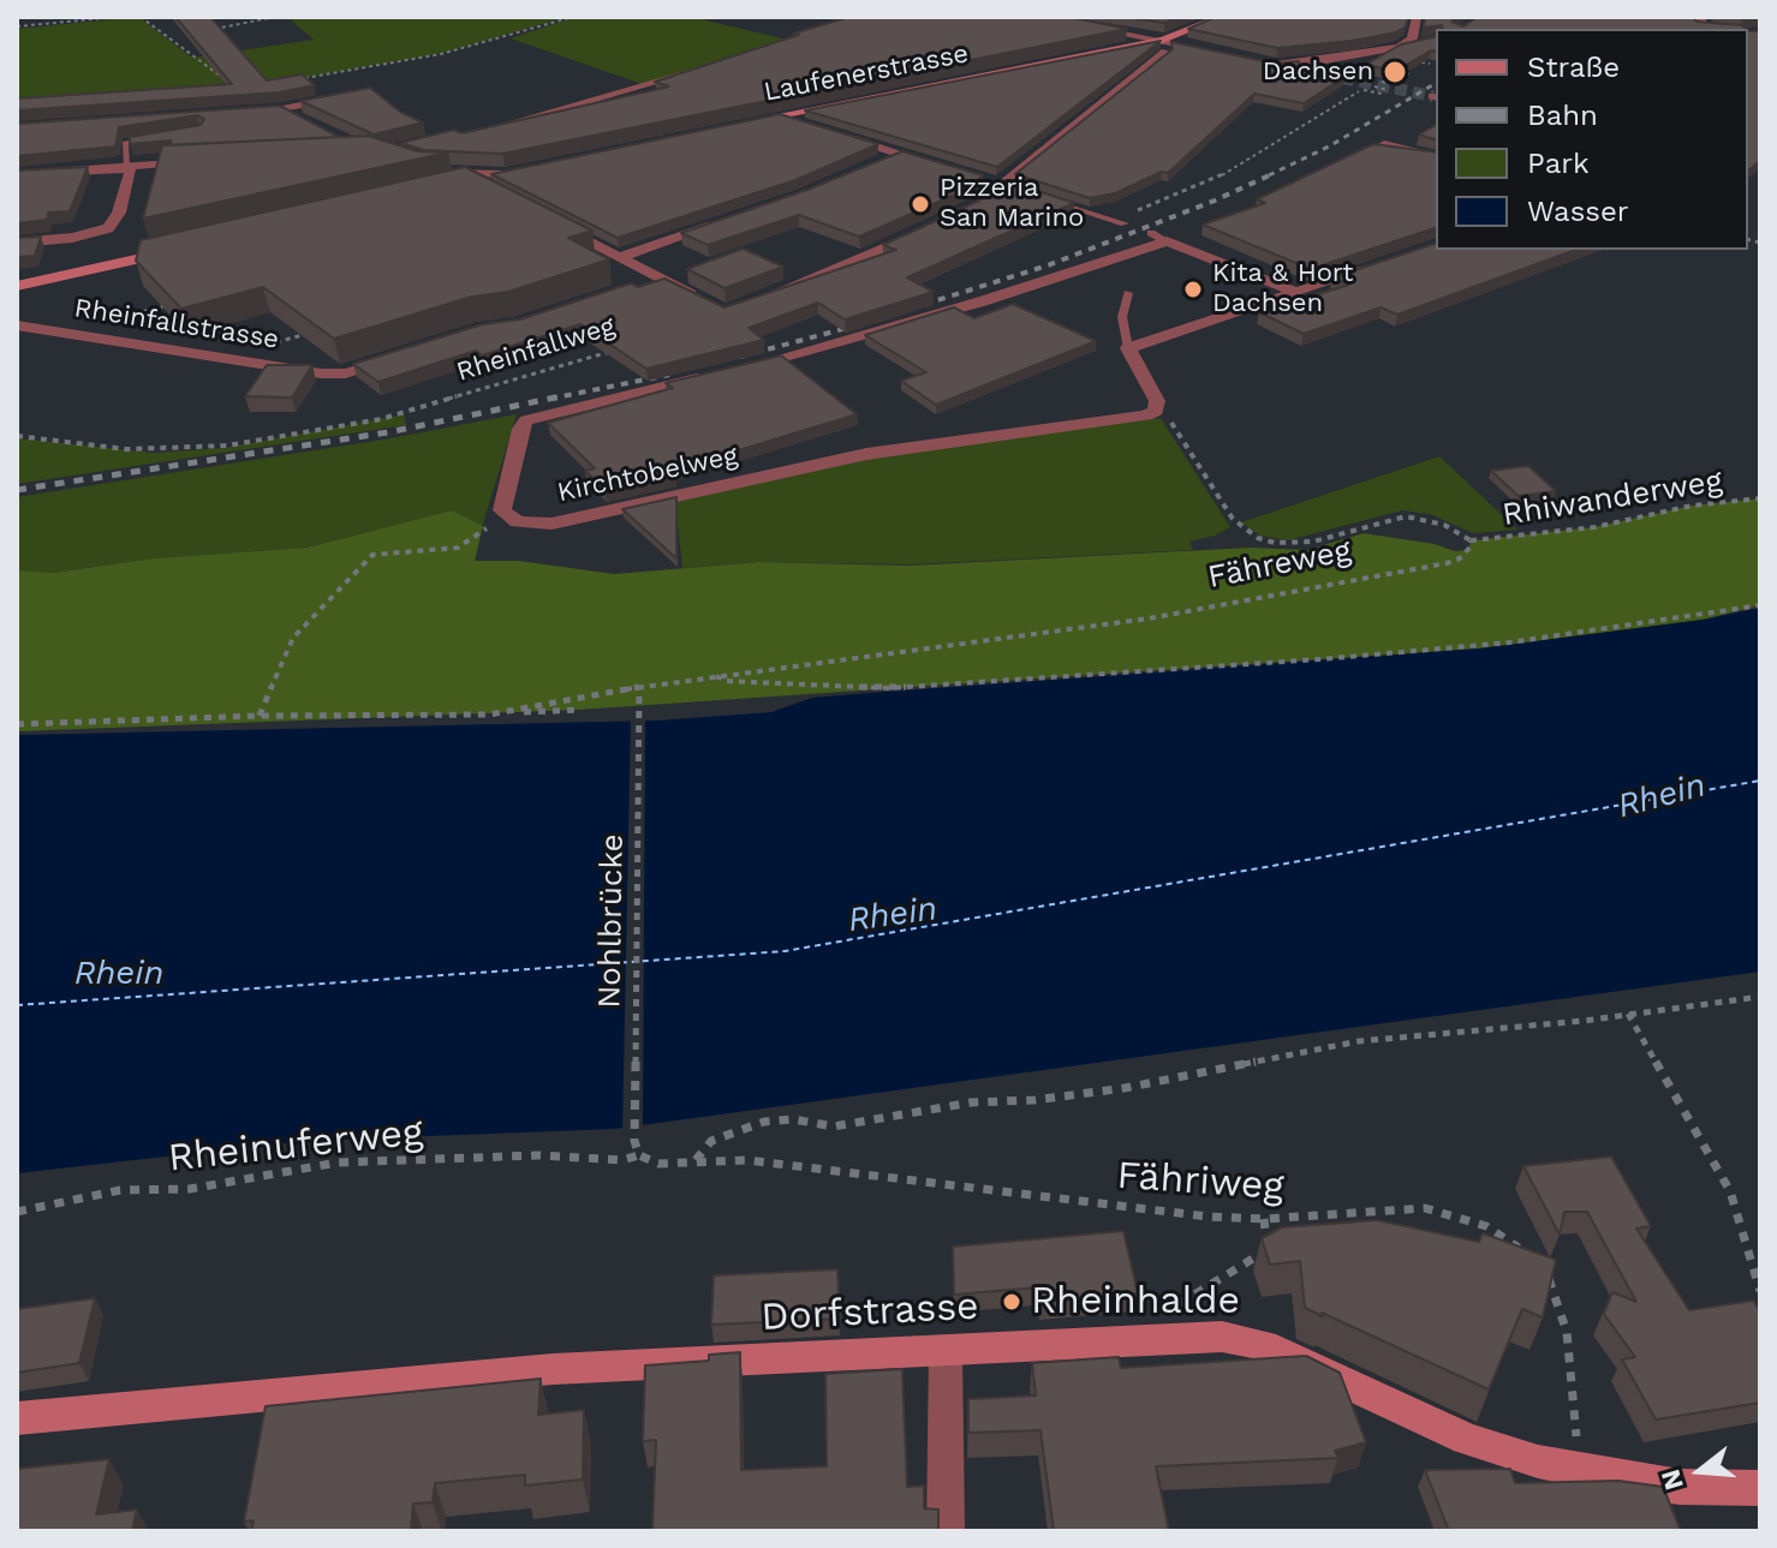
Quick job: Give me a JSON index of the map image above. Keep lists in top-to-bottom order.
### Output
{
  "streets": {
    "street": [
      "Laufenerstrasse",
      "Rheinfallstrasse",
      "Kirchtobelweg",
      "Dorfstrasse"
    ],
    "path": [
      "Rheinfallweg",
      "Rhiwanderweg",
      "Fähreweg",
      "Nohlbrücke",
      "Rheinuferweg",
      "Fähriweg"
    ]
  },
  "crossings": [
    ["Kirchtobelweg", "Fähreweg"],
    ["Rhiwanderweg", "Fähreweg"],
    ["Fähreweg", "Nohlbrücke"],
    ["Nohlbrücke", "Rheinuferweg"],
    ["Nohlbrücke", "Fähriweg"],
    ["Rheinuferweg", "Fähriweg"]
  ],
  "water": ["Rhein"],
  "places": [
    "Dachsen",
    "Pizzeria San Marino",
    "Kita & Hort Dachsen",
    "Rheinhalde"
  ],
  "legend": [
    "Straße",
    "Bahn",
    "Park",
    "Wasser"
  ],
  "north": "left"
}
